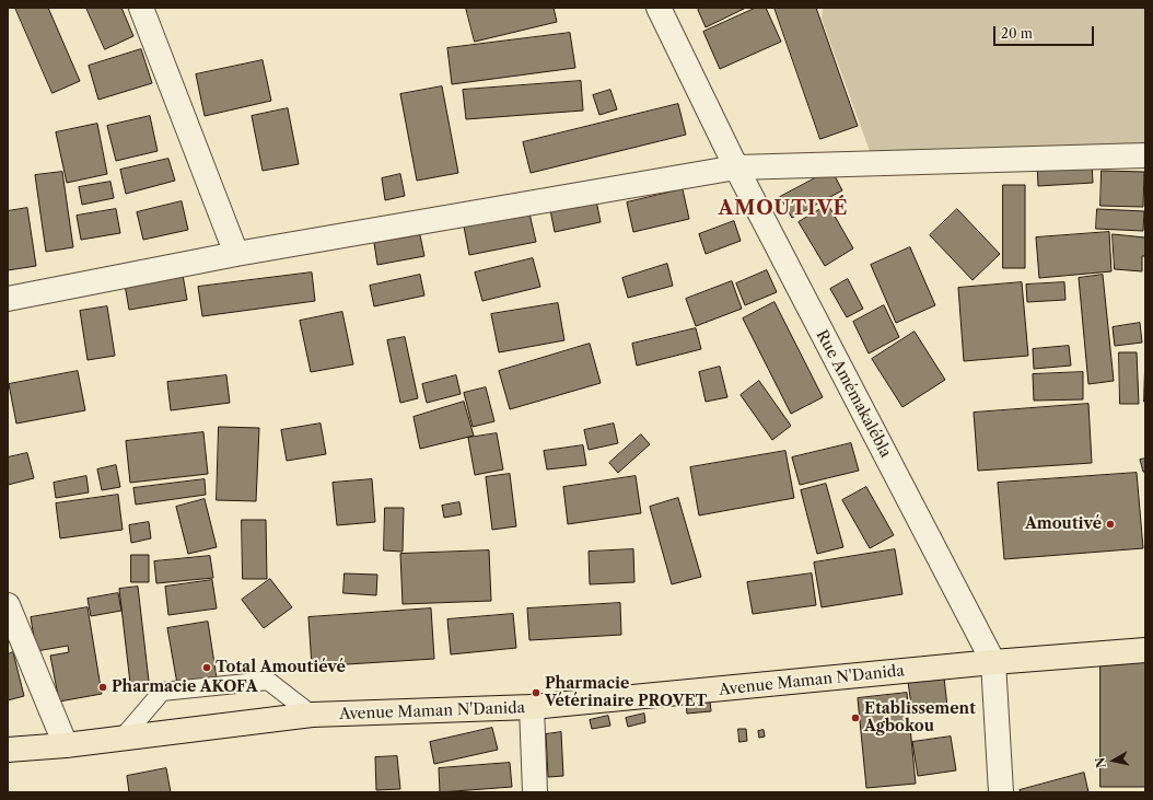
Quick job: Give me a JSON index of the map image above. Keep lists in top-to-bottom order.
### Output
{
  "streets": {
    "highway": ["Avenue Maman N'Danida"],
    "street": ["Rue Amémakalébla"]
  },
  "crossings": [
    ["Rue Amémakalébla", "Avenue Maman N'Danida"]
  ],
  "districts": ["AMOUTIVÉ"],
  "places": [
    "Amoutivé",
    "Total Amoutiévé",
    "Pharmacie AKOFA",
    "Pharmacie Vétérinaire PROVET",
    "Etablissement Agbokou"
  ],
  "scale_bar": "20 m",
  "north": "left"
}
